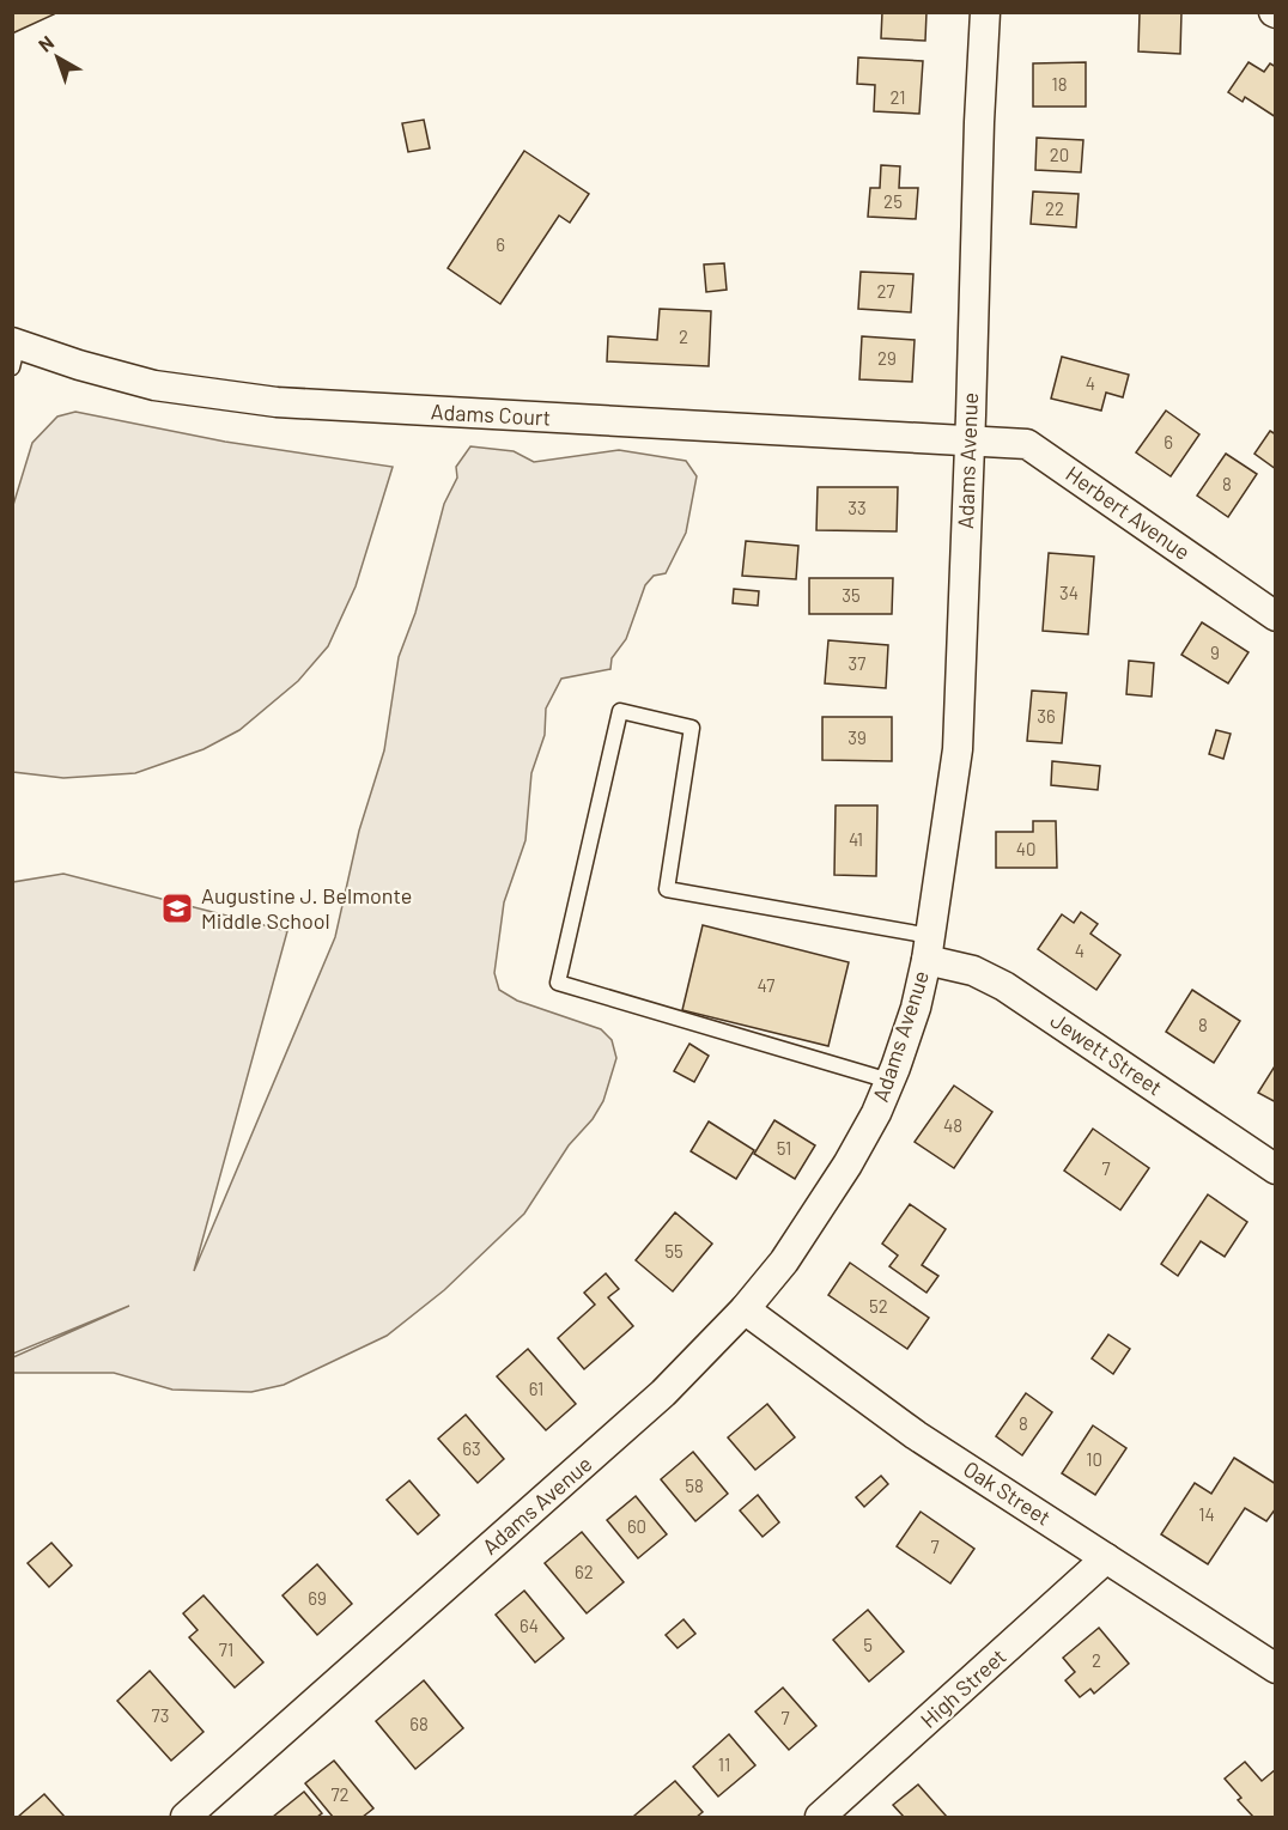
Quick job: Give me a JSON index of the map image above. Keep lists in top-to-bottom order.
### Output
{
  "streets": {
    "street": [
      "Adams Court",
      "Adams Avenue",
      "Herbert Avenue",
      "Jewett Street",
      "Oak Street",
      "High Street"
    ]
  },
  "crossings": [
    ["Adams Court", "Adams Avenue"],
    ["Adams Court", "Herbert Avenue"],
    ["Adams Avenue", "Herbert Avenue"],
    ["Adams Avenue", "Jewett Street"],
    ["Adams Avenue", "Oak Street"],
    ["Oak Street", "High Street"]
  ],
  "places": {
    "school or university": ["Augustine J. Belmonte Middle School"]
  },
  "house_numbers": [
    "18",
    "21",
    "20",
    "25",
    "22",
    "6",
    "27",
    "2",
    "29",
    "4",
    "6",
    "8",
    "33",
    "34",
    "35",
    "9",
    "37",
    "36",
    "39",
    "41",
    "40",
    "4",
    "47",
    "8",
    "48",
    "51",
    "7",
    "55",
    "52",
    "61",
    "8",
    "63",
    "10",
    "58",
    "14",
    "60",
    "7",
    "62",
    "69",
    "64",
    "5",
    "71",
    "2",
    "73",
    "7",
    "68",
    "11",
    "72"
  ],
  "north": "top left"
}
